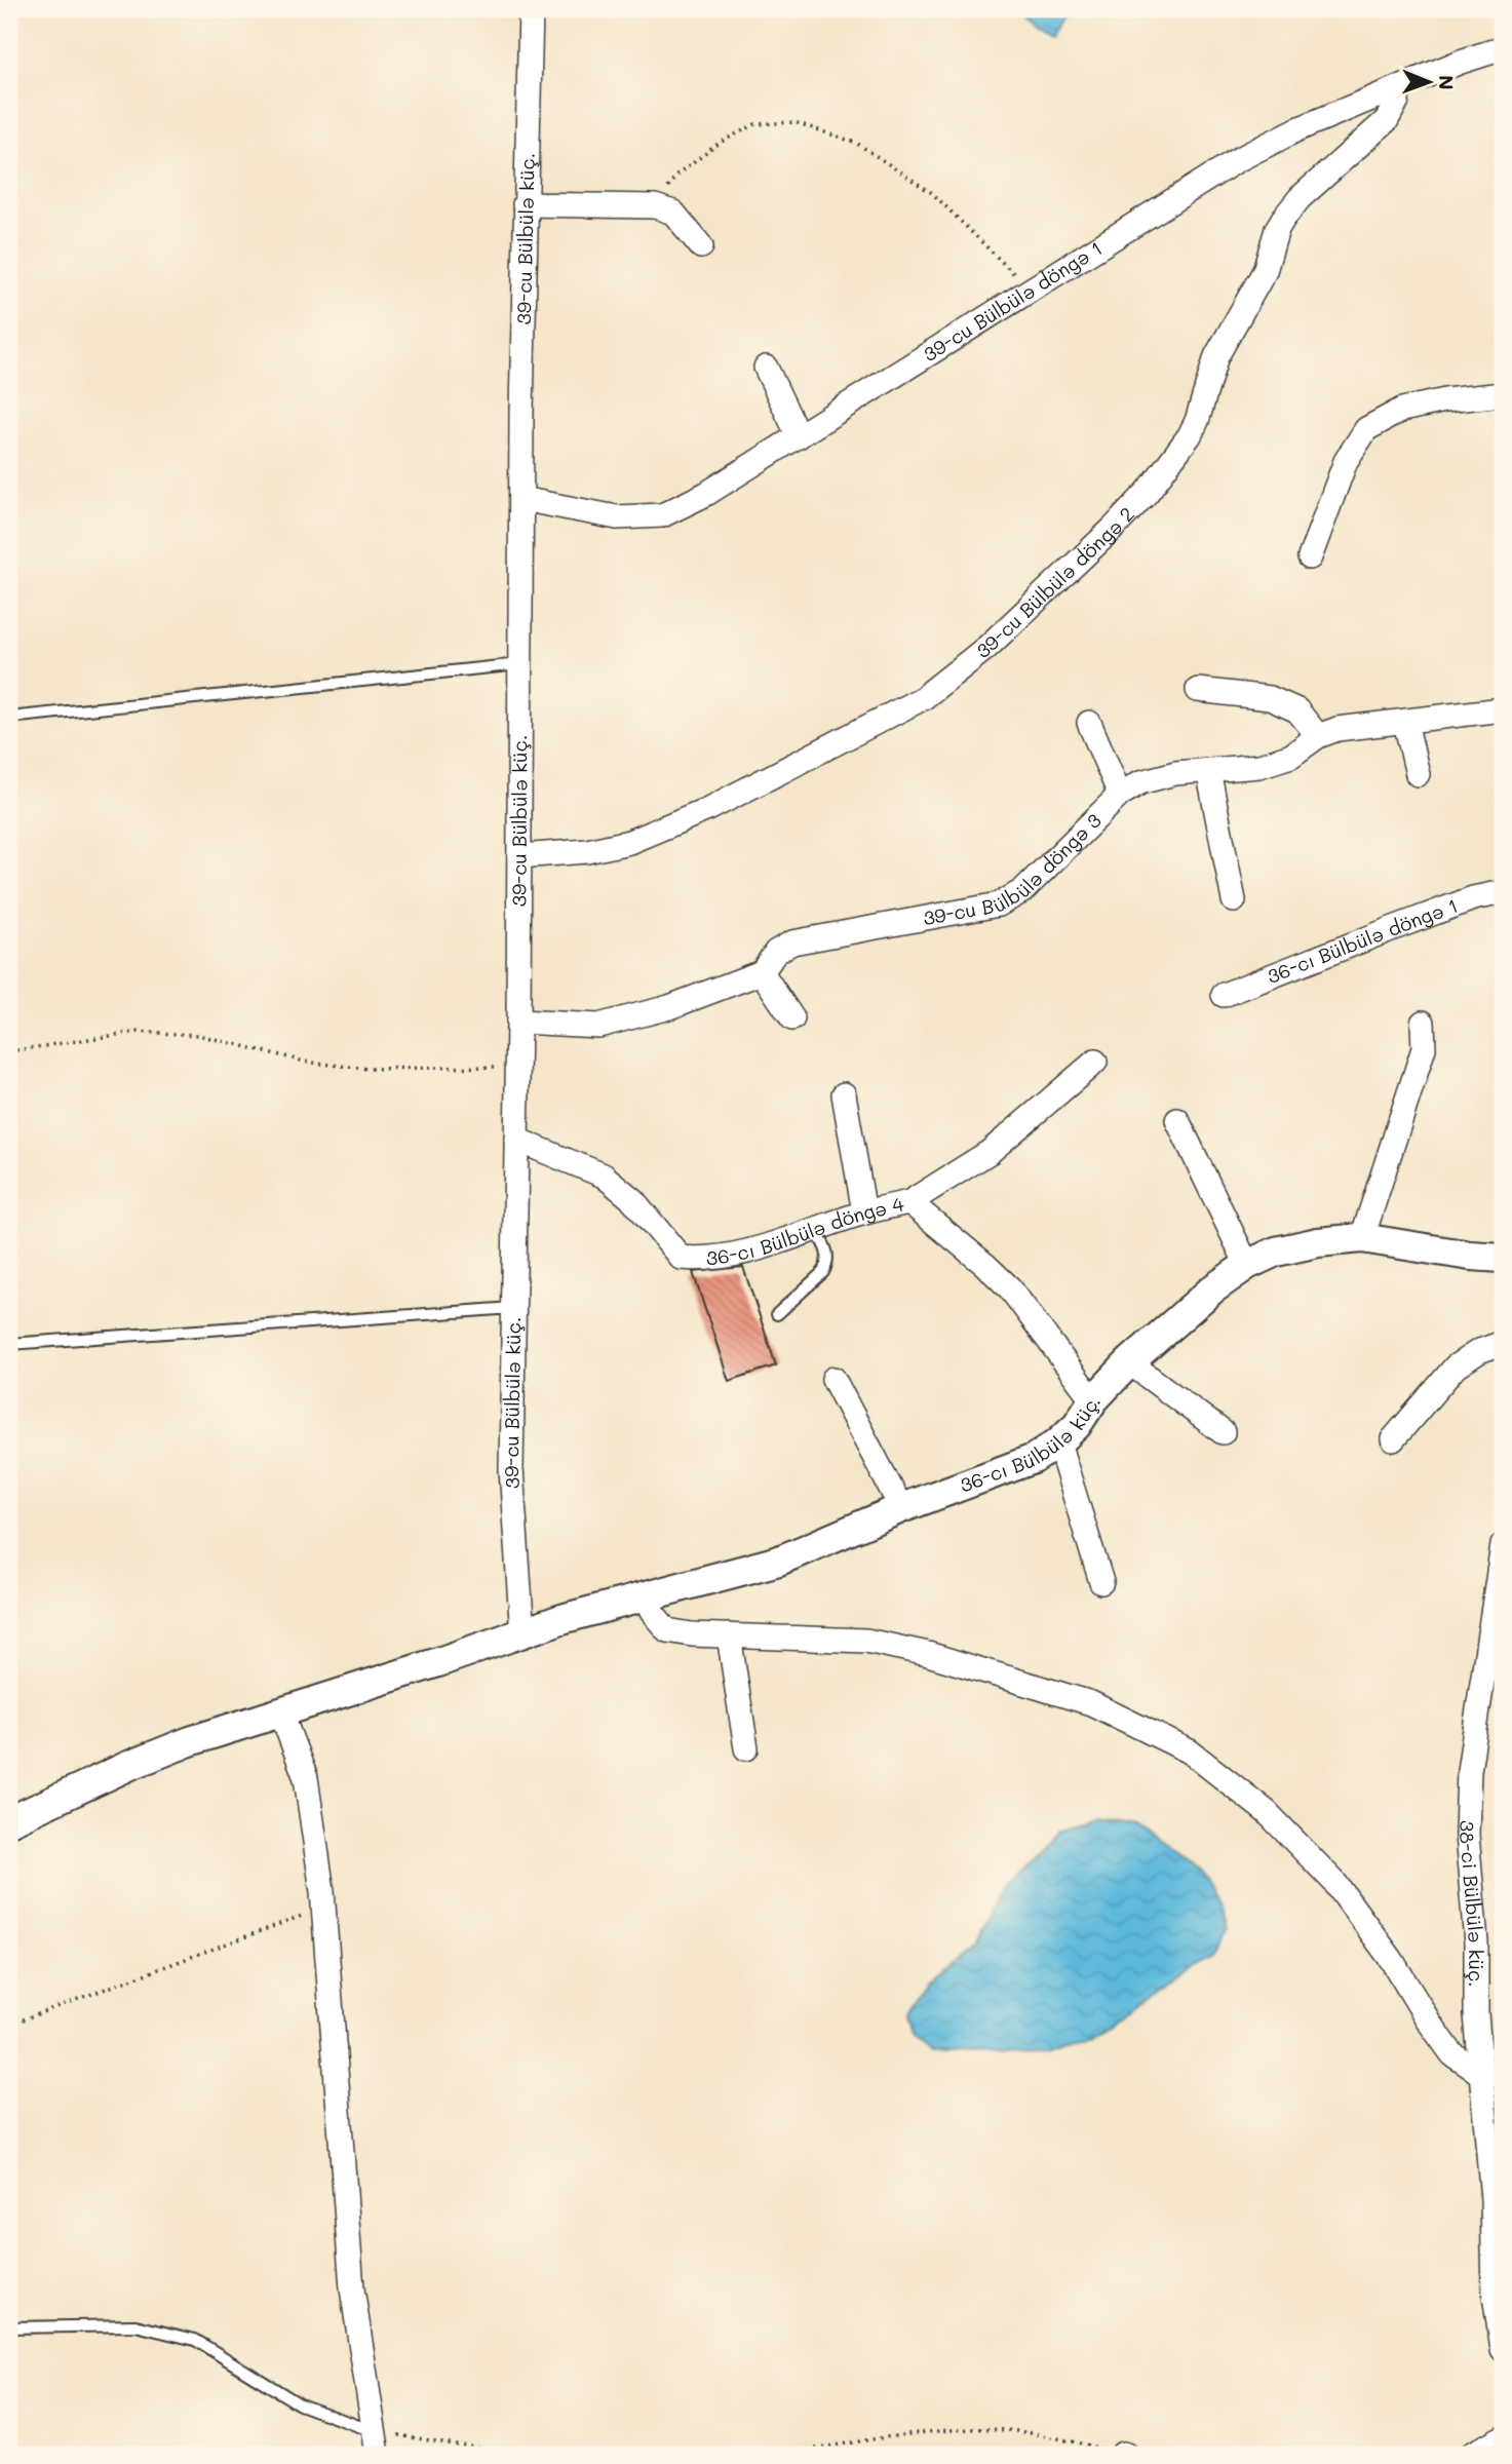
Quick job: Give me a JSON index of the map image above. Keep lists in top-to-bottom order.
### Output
{
  "streets": {
    "street": [
      "39-cu Bülbülə küç.",
      "39-cu Bülbülə döngə 1",
      "39-cu Bülbülə döngə 2",
      "39-cu Bülbülə döngə 3",
      "36-cı Bülbülə döngə 1",
      "36-cı Bülbülə döngə 4",
      "36-cı Bülbülə küç.",
      "38-ci Bülbülə küç."
    ]
  },
  "crossings": [
    ["39-cu Bülbülə küç.", "39-cu Bülbülə döngə 1"],
    ["39-cu Bülbülə küç.", "39-cu Bülbülə döngə 2"],
    ["39-cu Bülbülə küç.", "39-cu Bülbülə döngə 3"],
    ["39-cu Bülbülə küç.", "36-cı Bülbülə döngə 4"],
    ["39-cu Bülbülə küç.", "36-cı Bülbülə küç."],
    ["39-cu Bülbülə döngə 1", "39-cu Bülbülə döngə 2"],
    ["36-cı Bülbülə döngə 4", "36-cı Bülbülə küç."]
  ],
  "north": "right"
}
